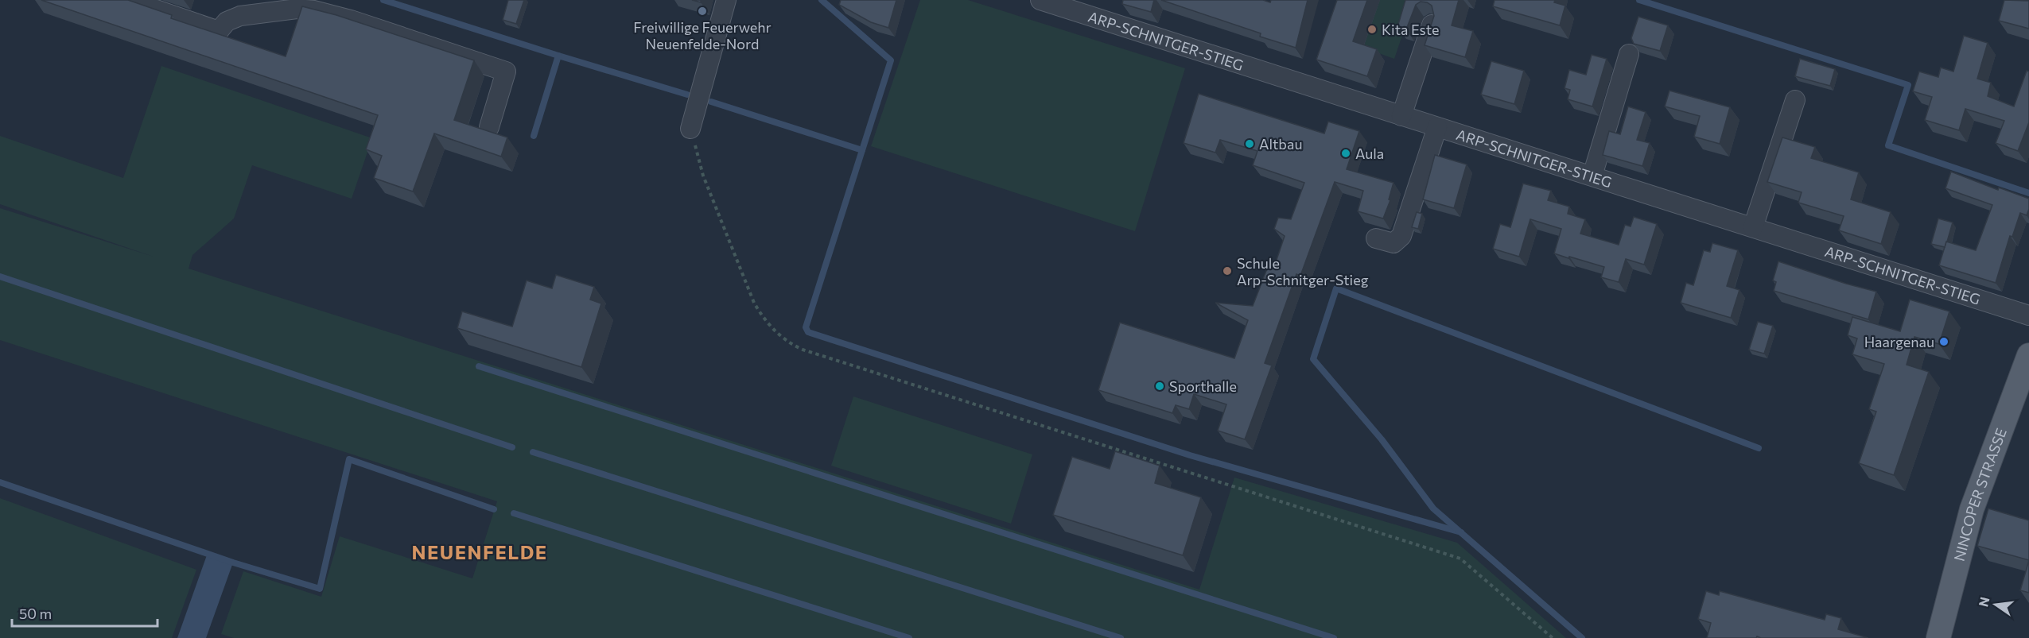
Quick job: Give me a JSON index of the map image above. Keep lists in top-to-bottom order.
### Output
{
  "streets": {
    "main road": ["NINCOPER STRASSE"],
    "street": ["ARP-SCHNITGER-STIEG"]
  },
  "districts": ["NEUENFELDE"],
  "places": [
    "Freiwillige Feuerwehr Neuenfelde-Nord",
    "Kita Este",
    "Altbau",
    "Aula",
    "Schule Arp-Schnitger-Stieg",
    "Haargenau",
    "Sporthalle"
  ],
  "scale_bar": "50 m",
  "north": "left"
}
